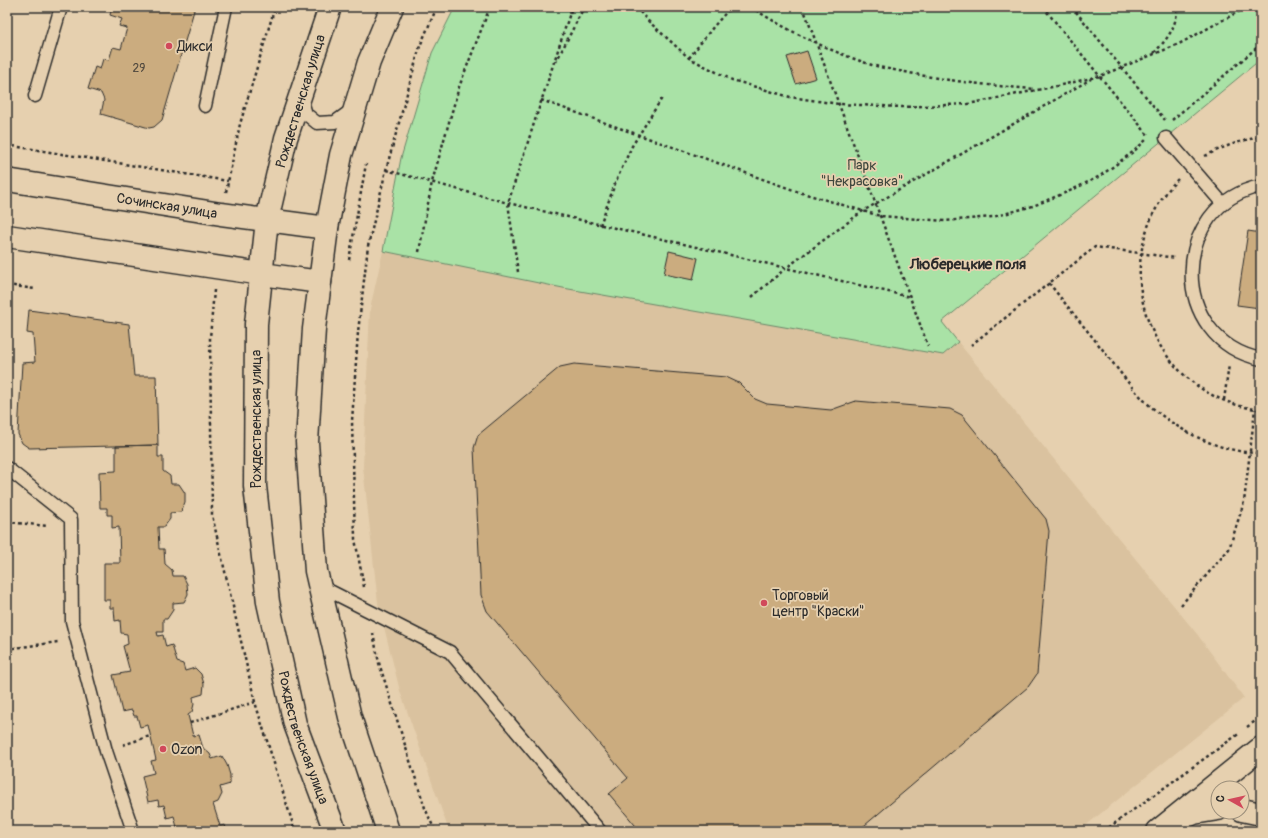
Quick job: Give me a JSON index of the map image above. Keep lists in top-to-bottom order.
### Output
{
  "streets": {
    "street": ["Рождественская улица", "Сочинская улица"]
  },
  "crossings": [
    ["Рождественская улица", "Сочинская улица"]
  ],
  "districts": ["Люберецкие поля"],
  "parks": ["Парк \"Некрасовка\""],
  "places": ["Дикси", "Торговый центр \"Краски\"", "Ozon"],
  "house_numbers": ["29"],
  "north": "left"
}
